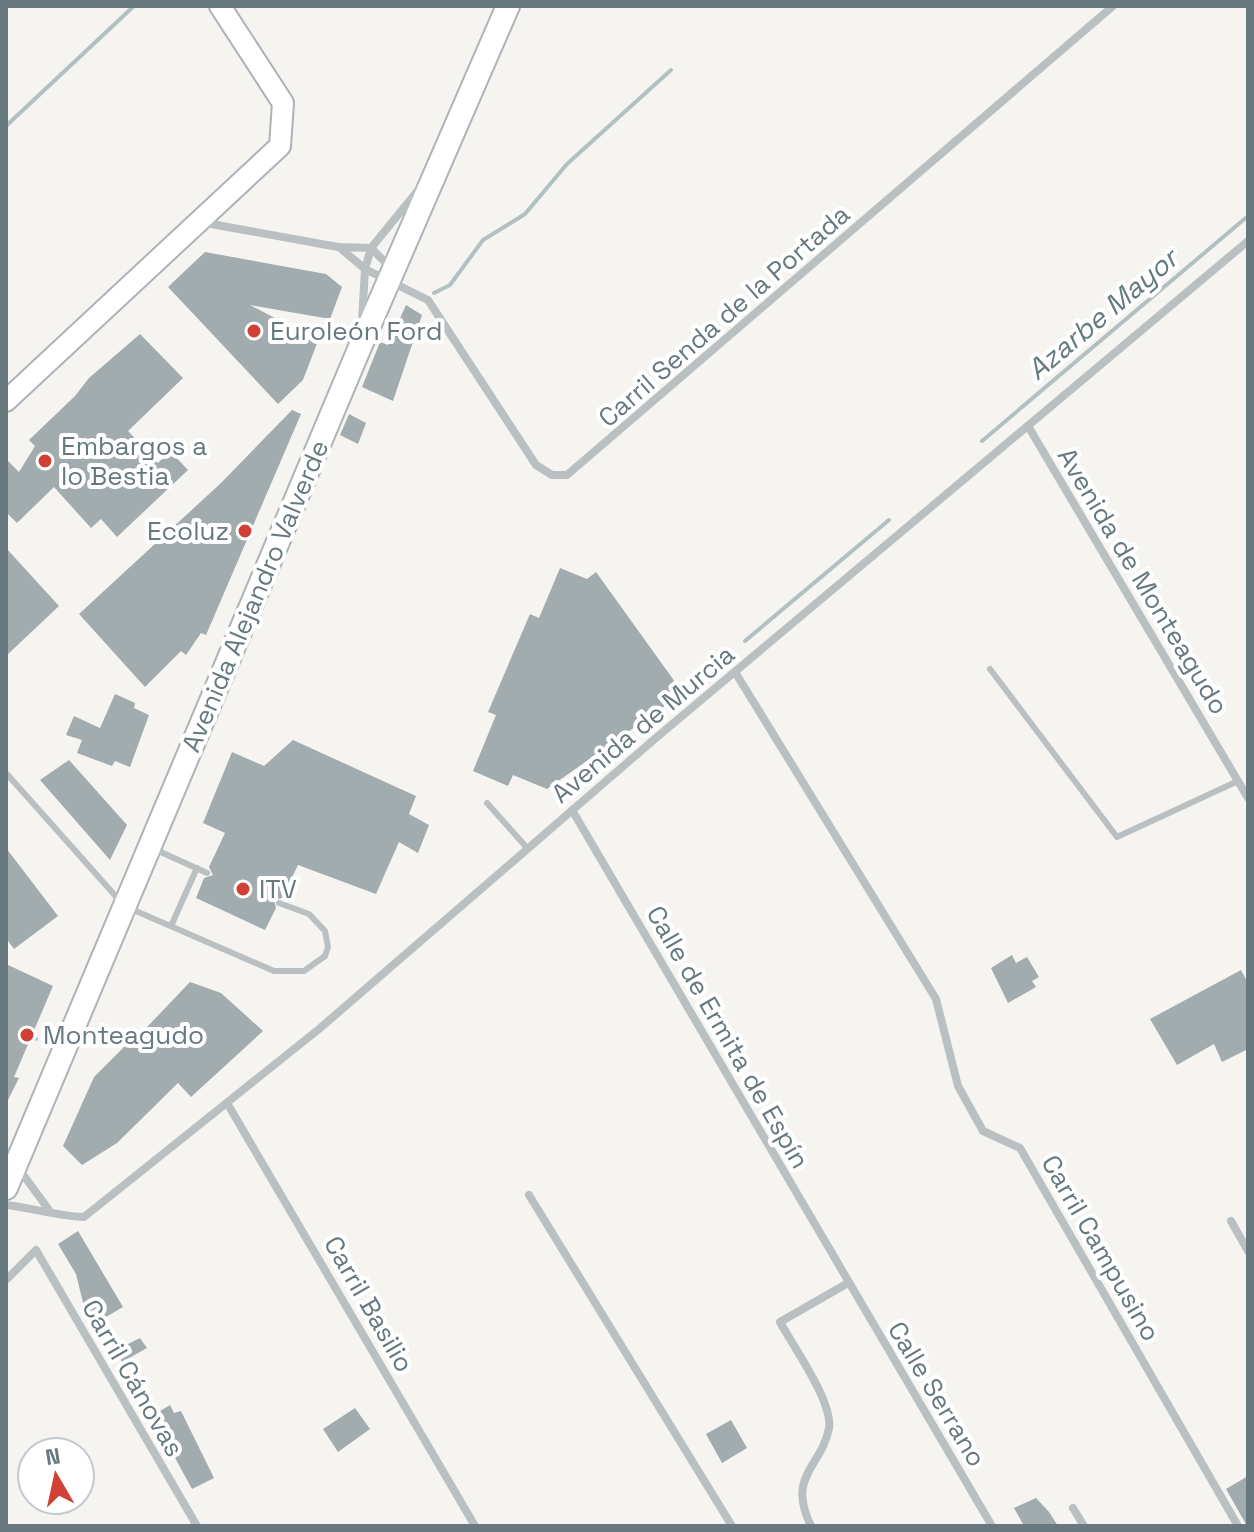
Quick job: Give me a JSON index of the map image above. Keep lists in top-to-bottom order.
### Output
{
  "streets": {
    "main road": ["Avenida Alejandro Valverde"],
    "street": [
      "Carril Senda de la Portada",
      "Avenida de Monteagudo",
      "Avenida de Murcia",
      "Calle de Ermita de Espín",
      "Carril Campusino",
      "Carril Basilio",
      "Carril Cánovas",
      "Calle Serrano"
    ]
  },
  "crossings": [
    ["Carril Senda de la Portada", "Avenida Alejandro Valverde"],
    ["Avenida de Monteagudo", "Avenida de Murcia"],
    ["Avenida de Murcia", "Calle de Ermita de Espín"],
    ["Avenida de Murcia", "Carril Campusino"],
    ["Avenida de Murcia", "Carril Basilio"],
    ["Calle de Ermita de Espín", "Calle Serrano"]
  ],
  "water": ["Azarbe Mayor"],
  "places": [
    "Euroleón Ford",
    "Embargos a lo Bestia",
    "Ecoluz",
    "ITV",
    "Monteagudo"
  ],
  "north": "top"
}
